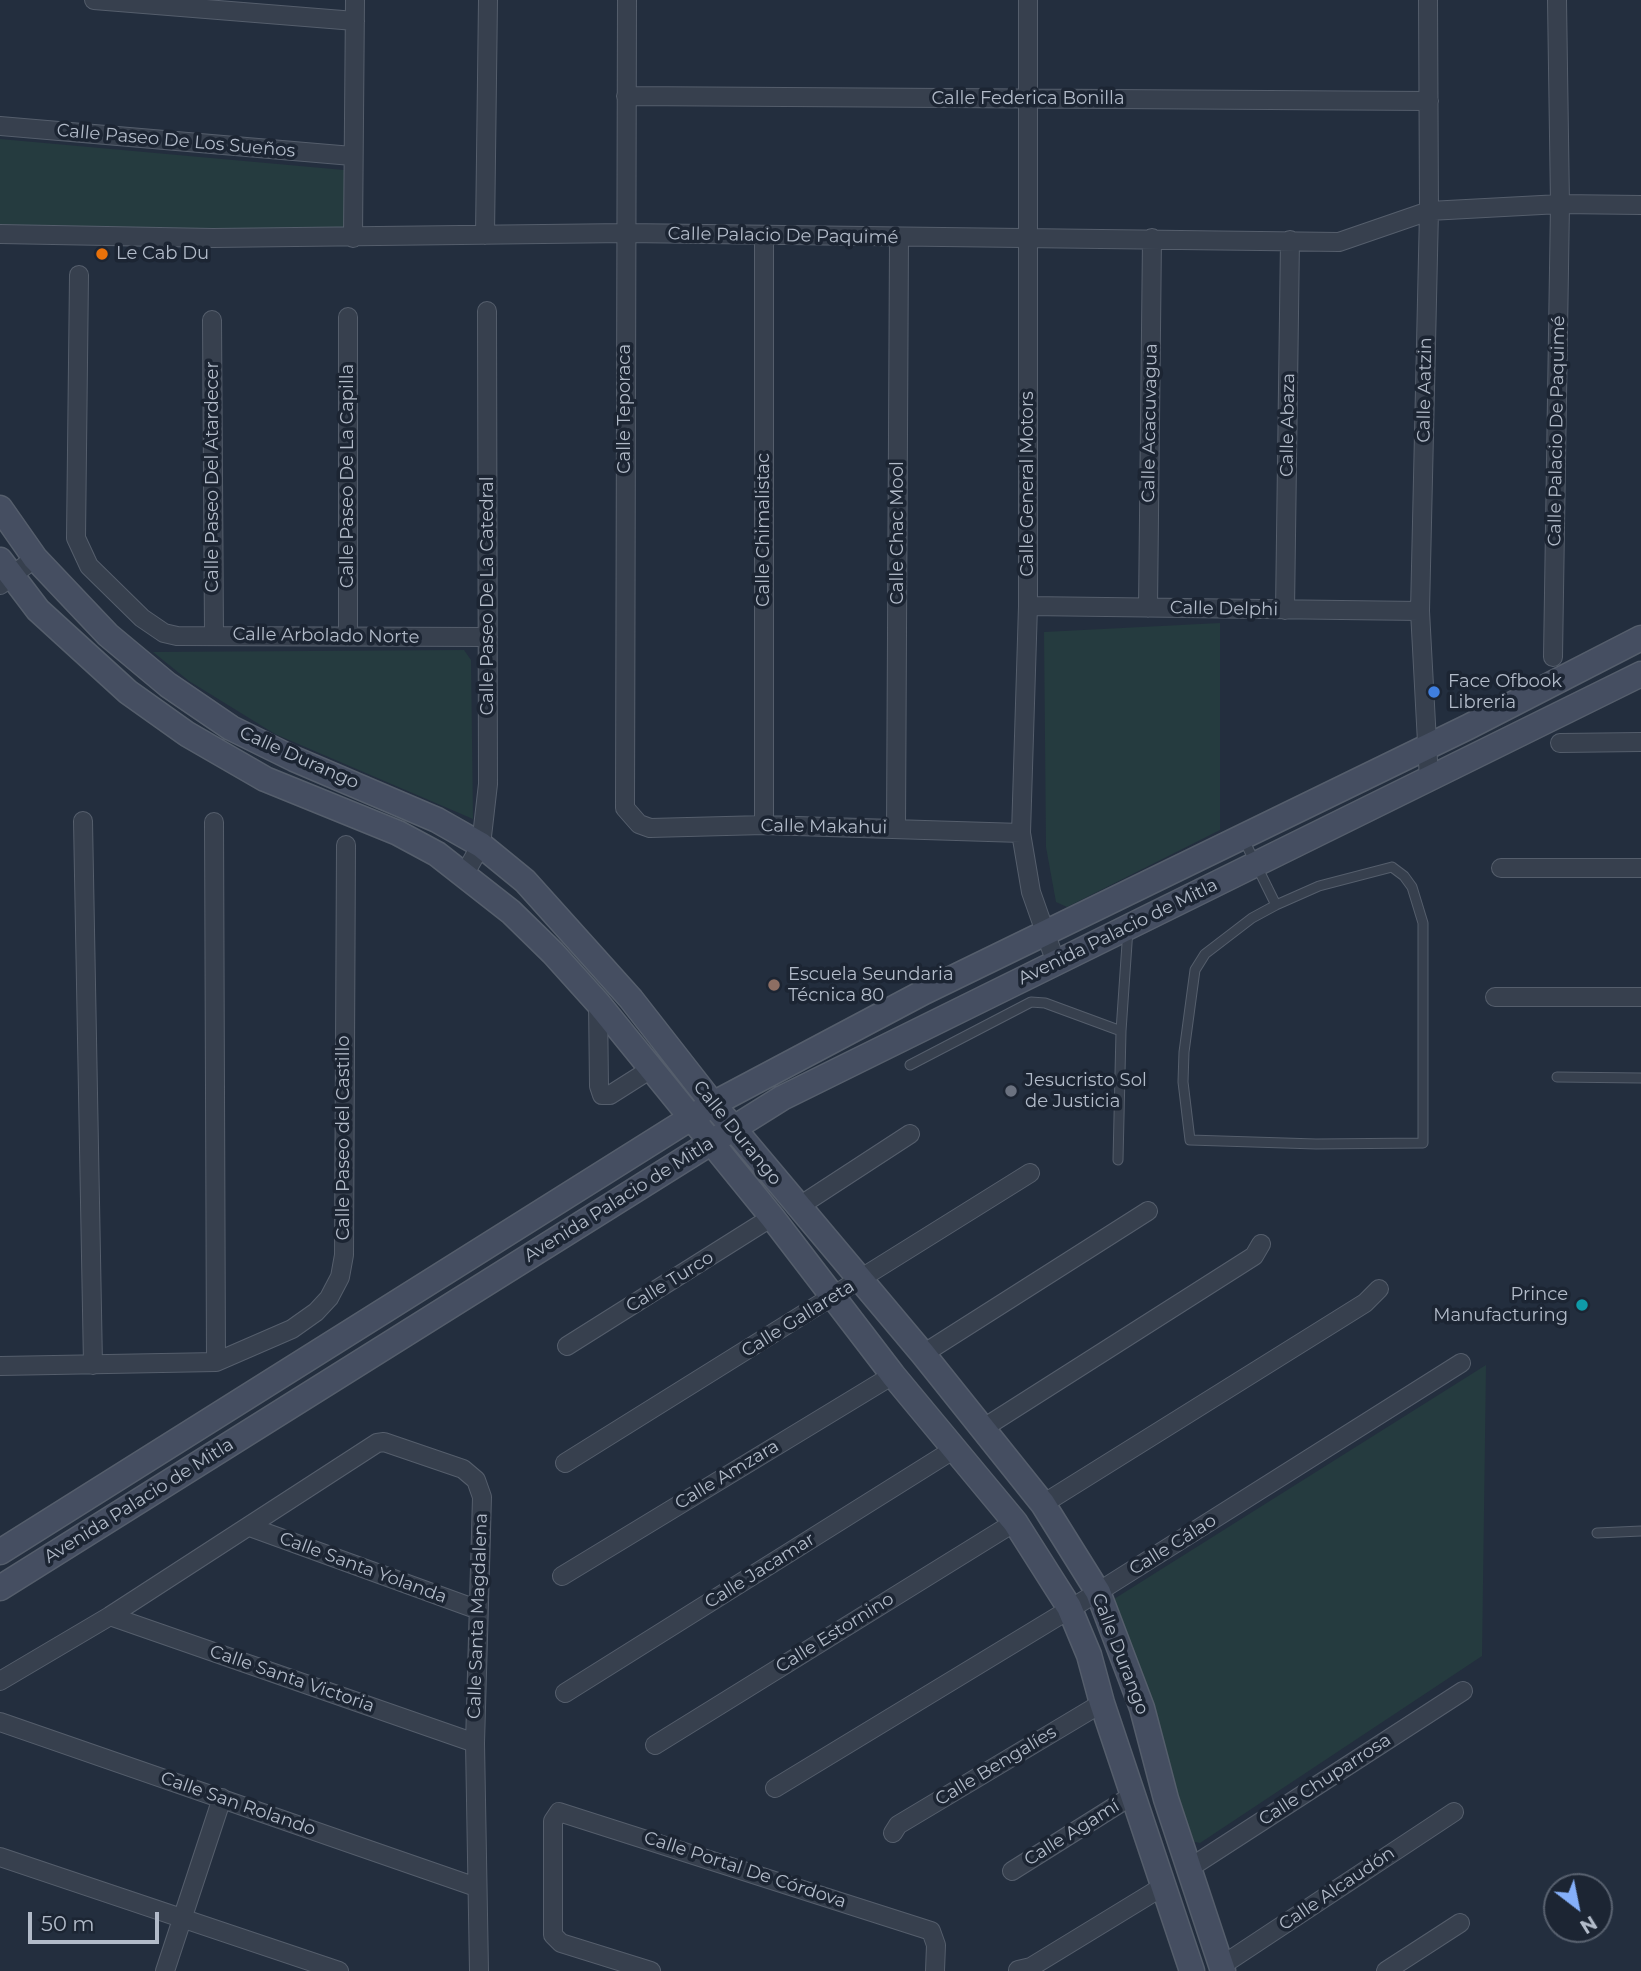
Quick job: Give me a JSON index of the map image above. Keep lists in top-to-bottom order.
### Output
{
  "streets": {
    "main road": ["Calle Durango", "Avenida Palacio de Mitla"],
    "street": [
      "Calle Federica Bonilla",
      "Calle Paseo De Los Sueños",
      "Calle Palacio De Paquimé",
      "Calle Aatzin",
      "Calle Teporaca",
      "Calle Acacuvagua",
      "Calle Abaza",
      "Calle Paseo De La Capilla",
      "Calle Paseo Del Atardecer",
      "Calle General Motors",
      "Calle Chimalistac",
      "Calle Chac Mool",
      "Calle Paseo De La Catedral",
      "Calle Delphi",
      "Calle Arbolado Norte",
      "Calle Makahui",
      "Calle Paseo del Castillo",
      "Calle Turco",
      "Calle Gallareta",
      "Calle Amzara",
      "Calle Cálao",
      "Calle Santa Yolanda",
      "Calle Jacamar",
      "Calle Santa Magdalena",
      "Calle Estornino",
      "Calle Santa Victoria",
      "Calle Bengalíes",
      "Calle Chuparrosa",
      "Calle San Rolando",
      "Calle Agamí",
      "Calle Portal De Córdova",
      "Calle Alcaudón"
    ]
  },
  "crossings": [
    ["Calle Federica Bonilla", "Calle Aatzin"],
    ["Calle Federica Bonilla", "Calle Teporaca"],
    ["Calle Federica Bonilla", "Calle General Motors"],
    ["Calle Palacio De Paquimé", "Calle Aatzin"],
    ["Calle Palacio De Paquimé", "Calle Teporaca"],
    ["Calle Palacio De Paquimé", "Calle Acacuvagua"],
    ["Calle Palacio De Paquimé", "Calle Abaza"],
    ["Calle Palacio De Paquimé", "Calle General Motors"],
    ["Calle Palacio De Paquimé", "Calle Chimalistac"],
    ["Calle Palacio De Paquimé", "Calle Chac Mool"],
    ["Calle Aatzin", "Calle Delphi"],
    ["Calle Aatzin", "Avenida Palacio de Mitla"],
    ["Calle Teporaca", "Calle Makahui"],
    ["Calle Acacuvagua", "Calle Delphi"],
    ["Calle Abaza", "Calle Delphi"],
    ["Calle Paseo De La Capilla", "Calle Arbolado Norte"],
    ["Calle Paseo Del Atardecer", "Calle Arbolado Norte"],
    ["Calle General Motors", "Calle Delphi"],
    ["Calle General Motors", "Calle Makahui"],
    ["Calle General Motors", "Avenida Palacio de Mitla"],
    ["Calle Chimalistac", "Calle Makahui"],
    ["Calle Chac Mool", "Calle Makahui"],
    ["Calle Paseo De La Catedral", "Calle Arbolado Norte"],
    ["Calle Paseo De La Catedral", "Calle Durango"],
    ["Calle Durango", "Avenida Palacio de Mitla"],
    ["Calle Durango", "Calle Turco"],
    ["Calle Durango", "Calle Gallareta"],
    ["Calle Durango", "Calle Amzara"],
    ["Calle Durango", "Calle Cálao"],
    ["Calle Durango", "Calle Jacamar"],
    ["Calle Durango", "Calle Estornino"],
    ["Calle Durango", "Calle Bengalíes"],
    ["Calle Durango", "Calle Chuparrosa"],
    ["Calle Durango", "Calle Agamí"],
    ["Calle Durango", "Calle Alcaudón"],
    ["Calle Santa Yolanda", "Calle Santa Magdalena"],
    ["Calle Santa Magdalena", "Calle Santa Victoria"],
    ["Calle Santa Magdalena", "Calle San Rolando"]
  ],
  "places": [
    "Le Cab Du",
    "Face Ofbook Libreria",
    "Escuela Seundaria Técnica 80",
    "Jesucristo Sol de Justicia",
    "Prince Manufacturing"
  ],
  "scale_bar": "50 m",
  "north": "bottom right"
}
